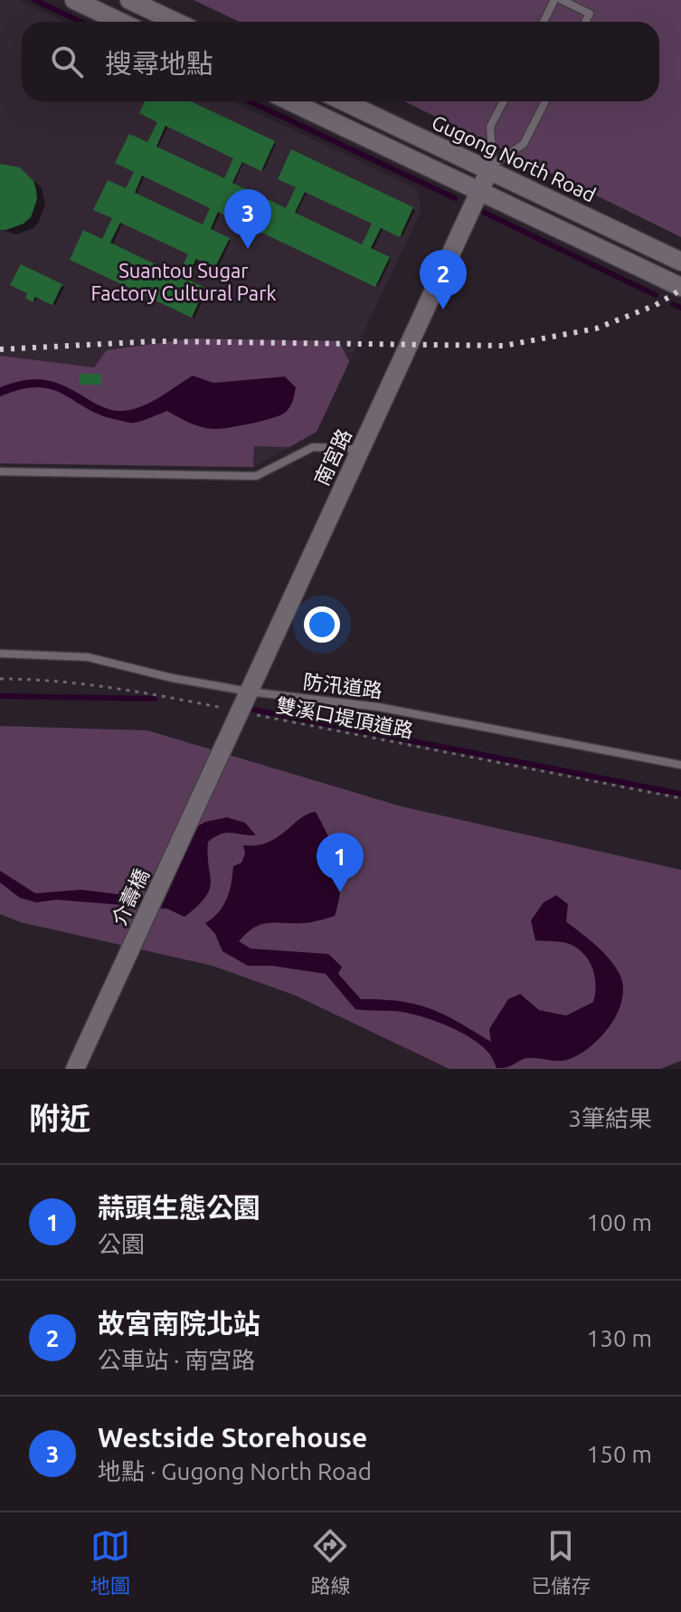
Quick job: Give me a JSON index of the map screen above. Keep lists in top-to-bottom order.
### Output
{
  "streets": {
    "street": ["Gugong North Road", "南宮路", "介壽橋"],
    "lane": ["防汛道路"],
    "path": ["雙溪口堤頂道路"]
  },
  "crossings": [
    ["Gugong North Road", "南宮路"],
    ["南宮路", "防汛道路"],
    ["南宮路", "雙溪口堤頂道路"],
    ["南宮路", "介壽橋"]
  ],
  "parks": ["Suantou Sugar Factory Cultural Park"],
  "page": {
    "search": "搜尋地點",
    "pins": ["3", "2", "1"],
    "heading": ["附近", "3筆結果"],
    "list": [
      {
        "mark": "1",
        "name": "蒜頭生態公園",
        "note": "公園",
        "value": "100 m"
      },
      {
        "mark": "2",
        "name": "故宮南院北站",
        "note": "公車站 · 南宮路",
        "value": "130 m"
      },
      {
        "mark": "3",
        "name": "Westside Storehouse",
        "note": "地點 · Gugong North Road",
        "value": "150 m"
      }
    ],
    "nav": ["地圖", "路線", "已儲存"]
  }
}
